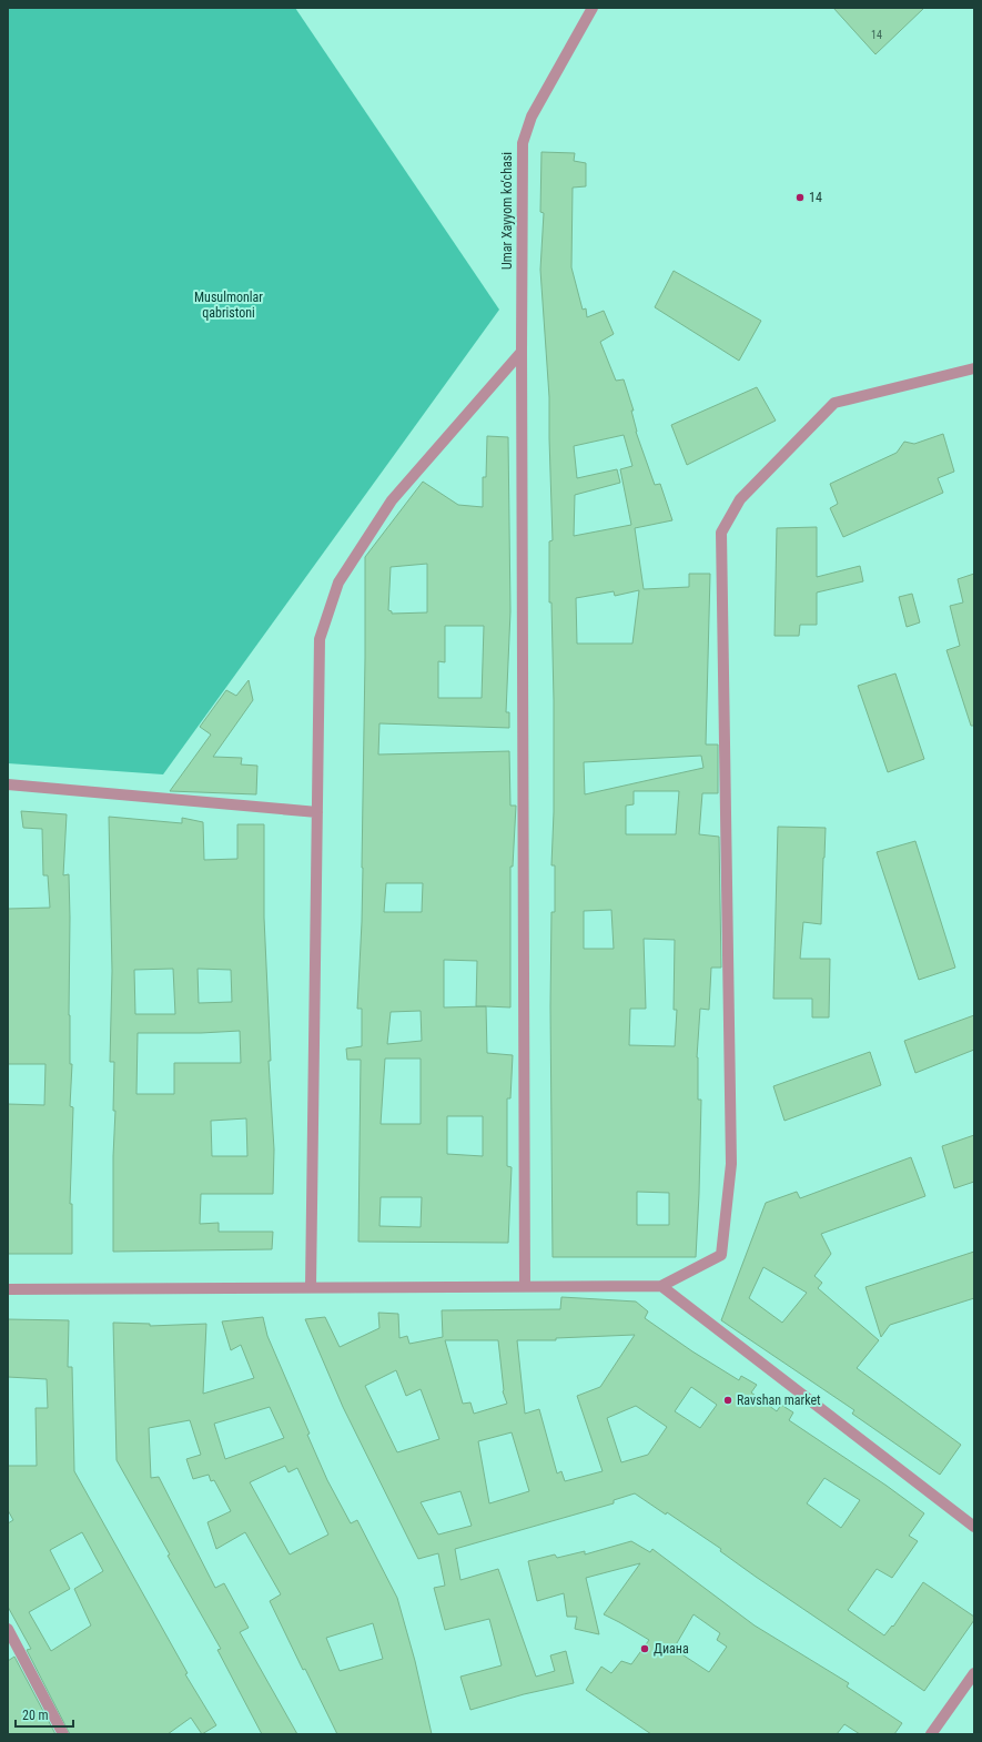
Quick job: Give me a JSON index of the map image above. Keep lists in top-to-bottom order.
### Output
{
  "streets": {
    "street": ["Umar Xayyom ko‘chasi"]
  },
  "parks": ["Musulmonlar qabristoni"],
  "places": ["14", "Ravshan market", "Диана"],
  "house_numbers": ["14"],
  "scale_bar": "20 m"
}
